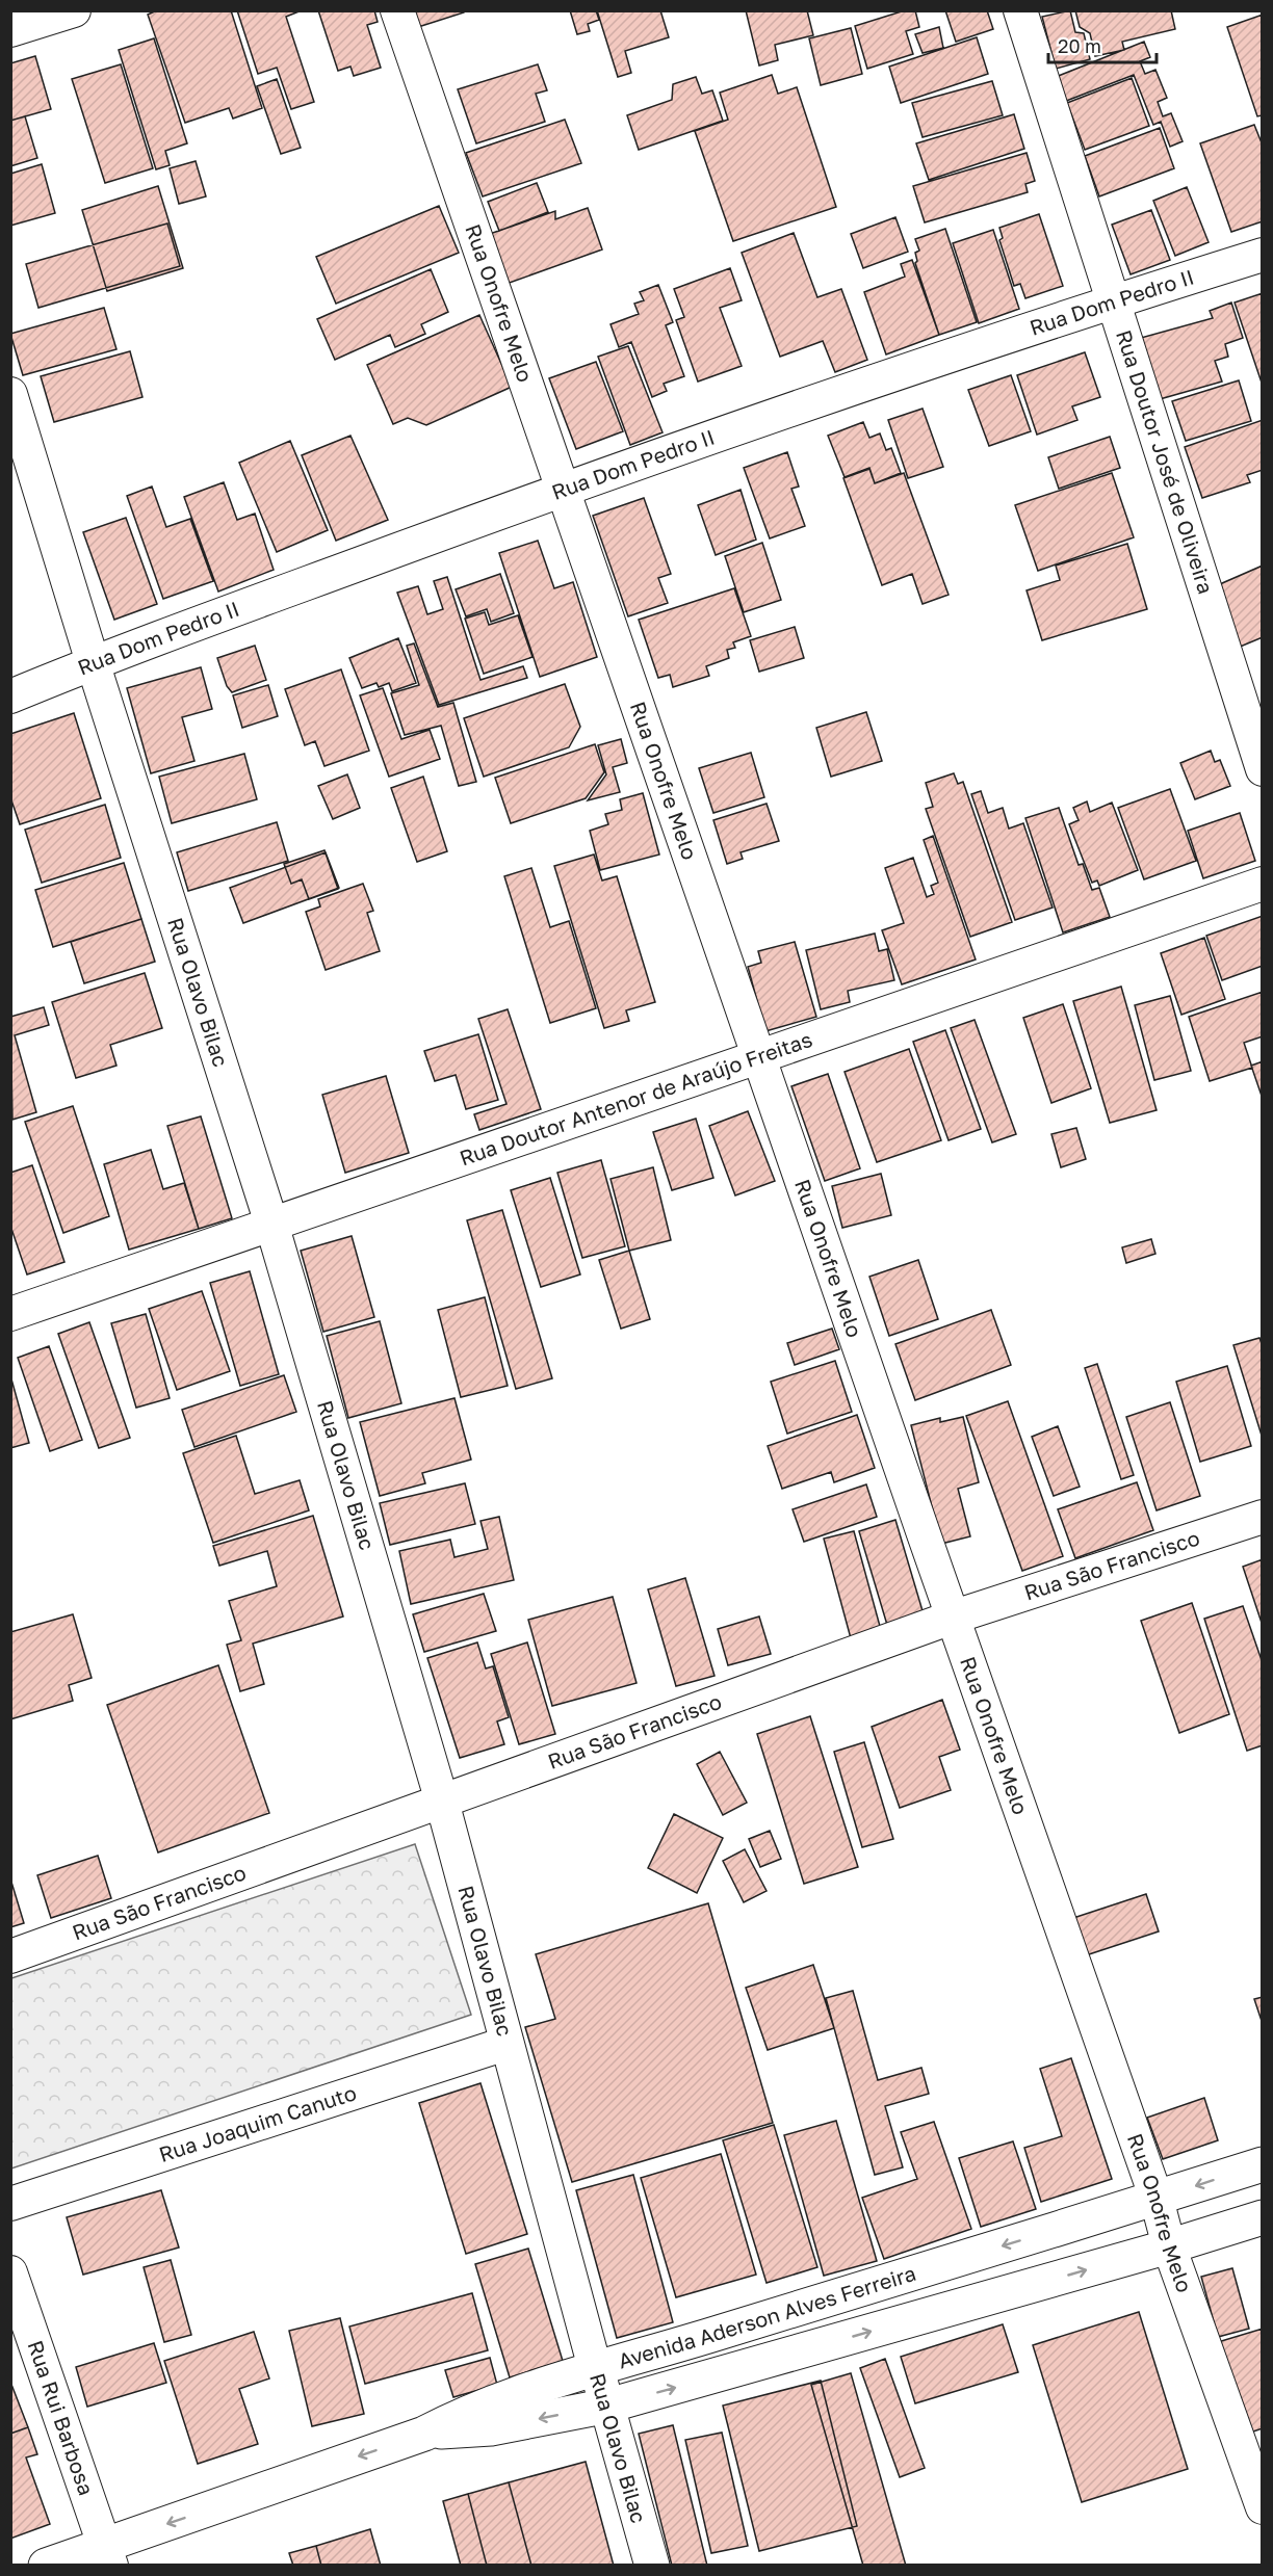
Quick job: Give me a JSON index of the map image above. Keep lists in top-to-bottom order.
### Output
{
  "streets": {
    "main road": ["Rua Olavo Bilac", "Avenida Aderson Alves Ferreira"],
    "street": [
      "Rua Onofre Melo",
      "Rua Dom Pedro II",
      "Rua Doutor José de Oliveira",
      "Rua Doutor Antenor de Araújo Freitas",
      "Rua São Francisco",
      "Rua Joaquim Canuto",
      "Rua Rui Barbosa"
    ]
  },
  "crossings": [
    ["Rua Onofre Melo", "Rua Dom Pedro II"],
    ["Rua Onofre Melo", "Rua Doutor Antenor de Araújo Freitas"],
    ["Rua Onofre Melo", "Rua São Francisco"],
    ["Rua Onofre Melo", "Avenida Aderson Alves Ferreira"],
    ["Rua Dom Pedro II", "Rua Doutor José de Oliveira"],
    ["Rua Dom Pedro II", "Rua Olavo Bilac"],
    ["Rua Olavo Bilac", "Rua Doutor Antenor de Araújo Freitas"],
    ["Rua Olavo Bilac", "Rua São Francisco"],
    ["Rua Olavo Bilac", "Rua Joaquim Canuto"],
    ["Rua Olavo Bilac", "Avenida Aderson Alves Ferreira"]
  ],
  "scale_bar": "20 m"
}
